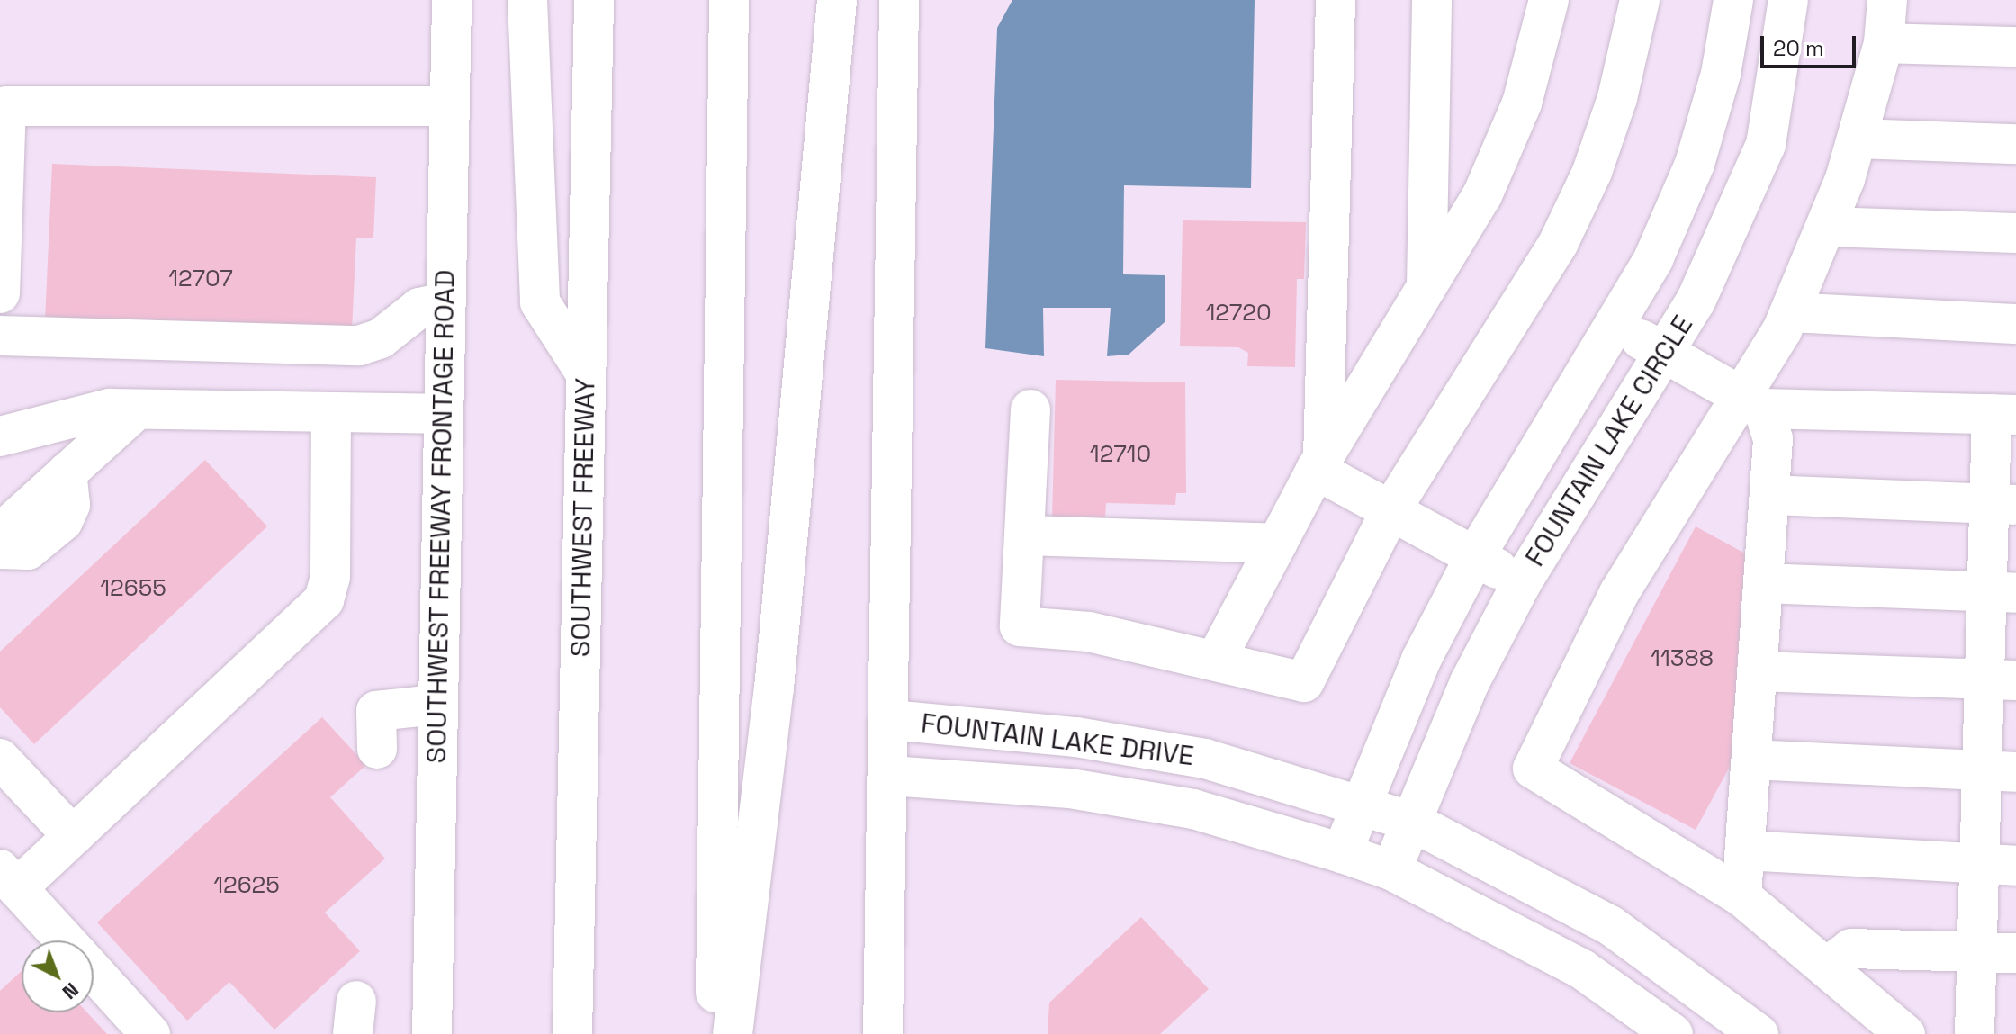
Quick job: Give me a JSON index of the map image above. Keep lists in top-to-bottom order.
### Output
{
  "streets": {
    "main road": [
      "FOUNTAIN LAKE CIRCLE",
      "SOUTHWEST FREEWAY FRONTAGE ROAD",
      "SOUTHWEST FREEWAY",
      "FOUNTAIN LAKE DRIVE"
    ]
  },
  "crossings": [
    ["FOUNTAIN LAKE CIRCLE", "FOUNTAIN LAKE DRIVE"]
  ],
  "house_numbers": [
    "12707",
    "12720",
    "12710",
    "12655",
    "11388",
    "12625"
  ],
  "scale_bar": "20 m",
  "north": "bottom right"
}
